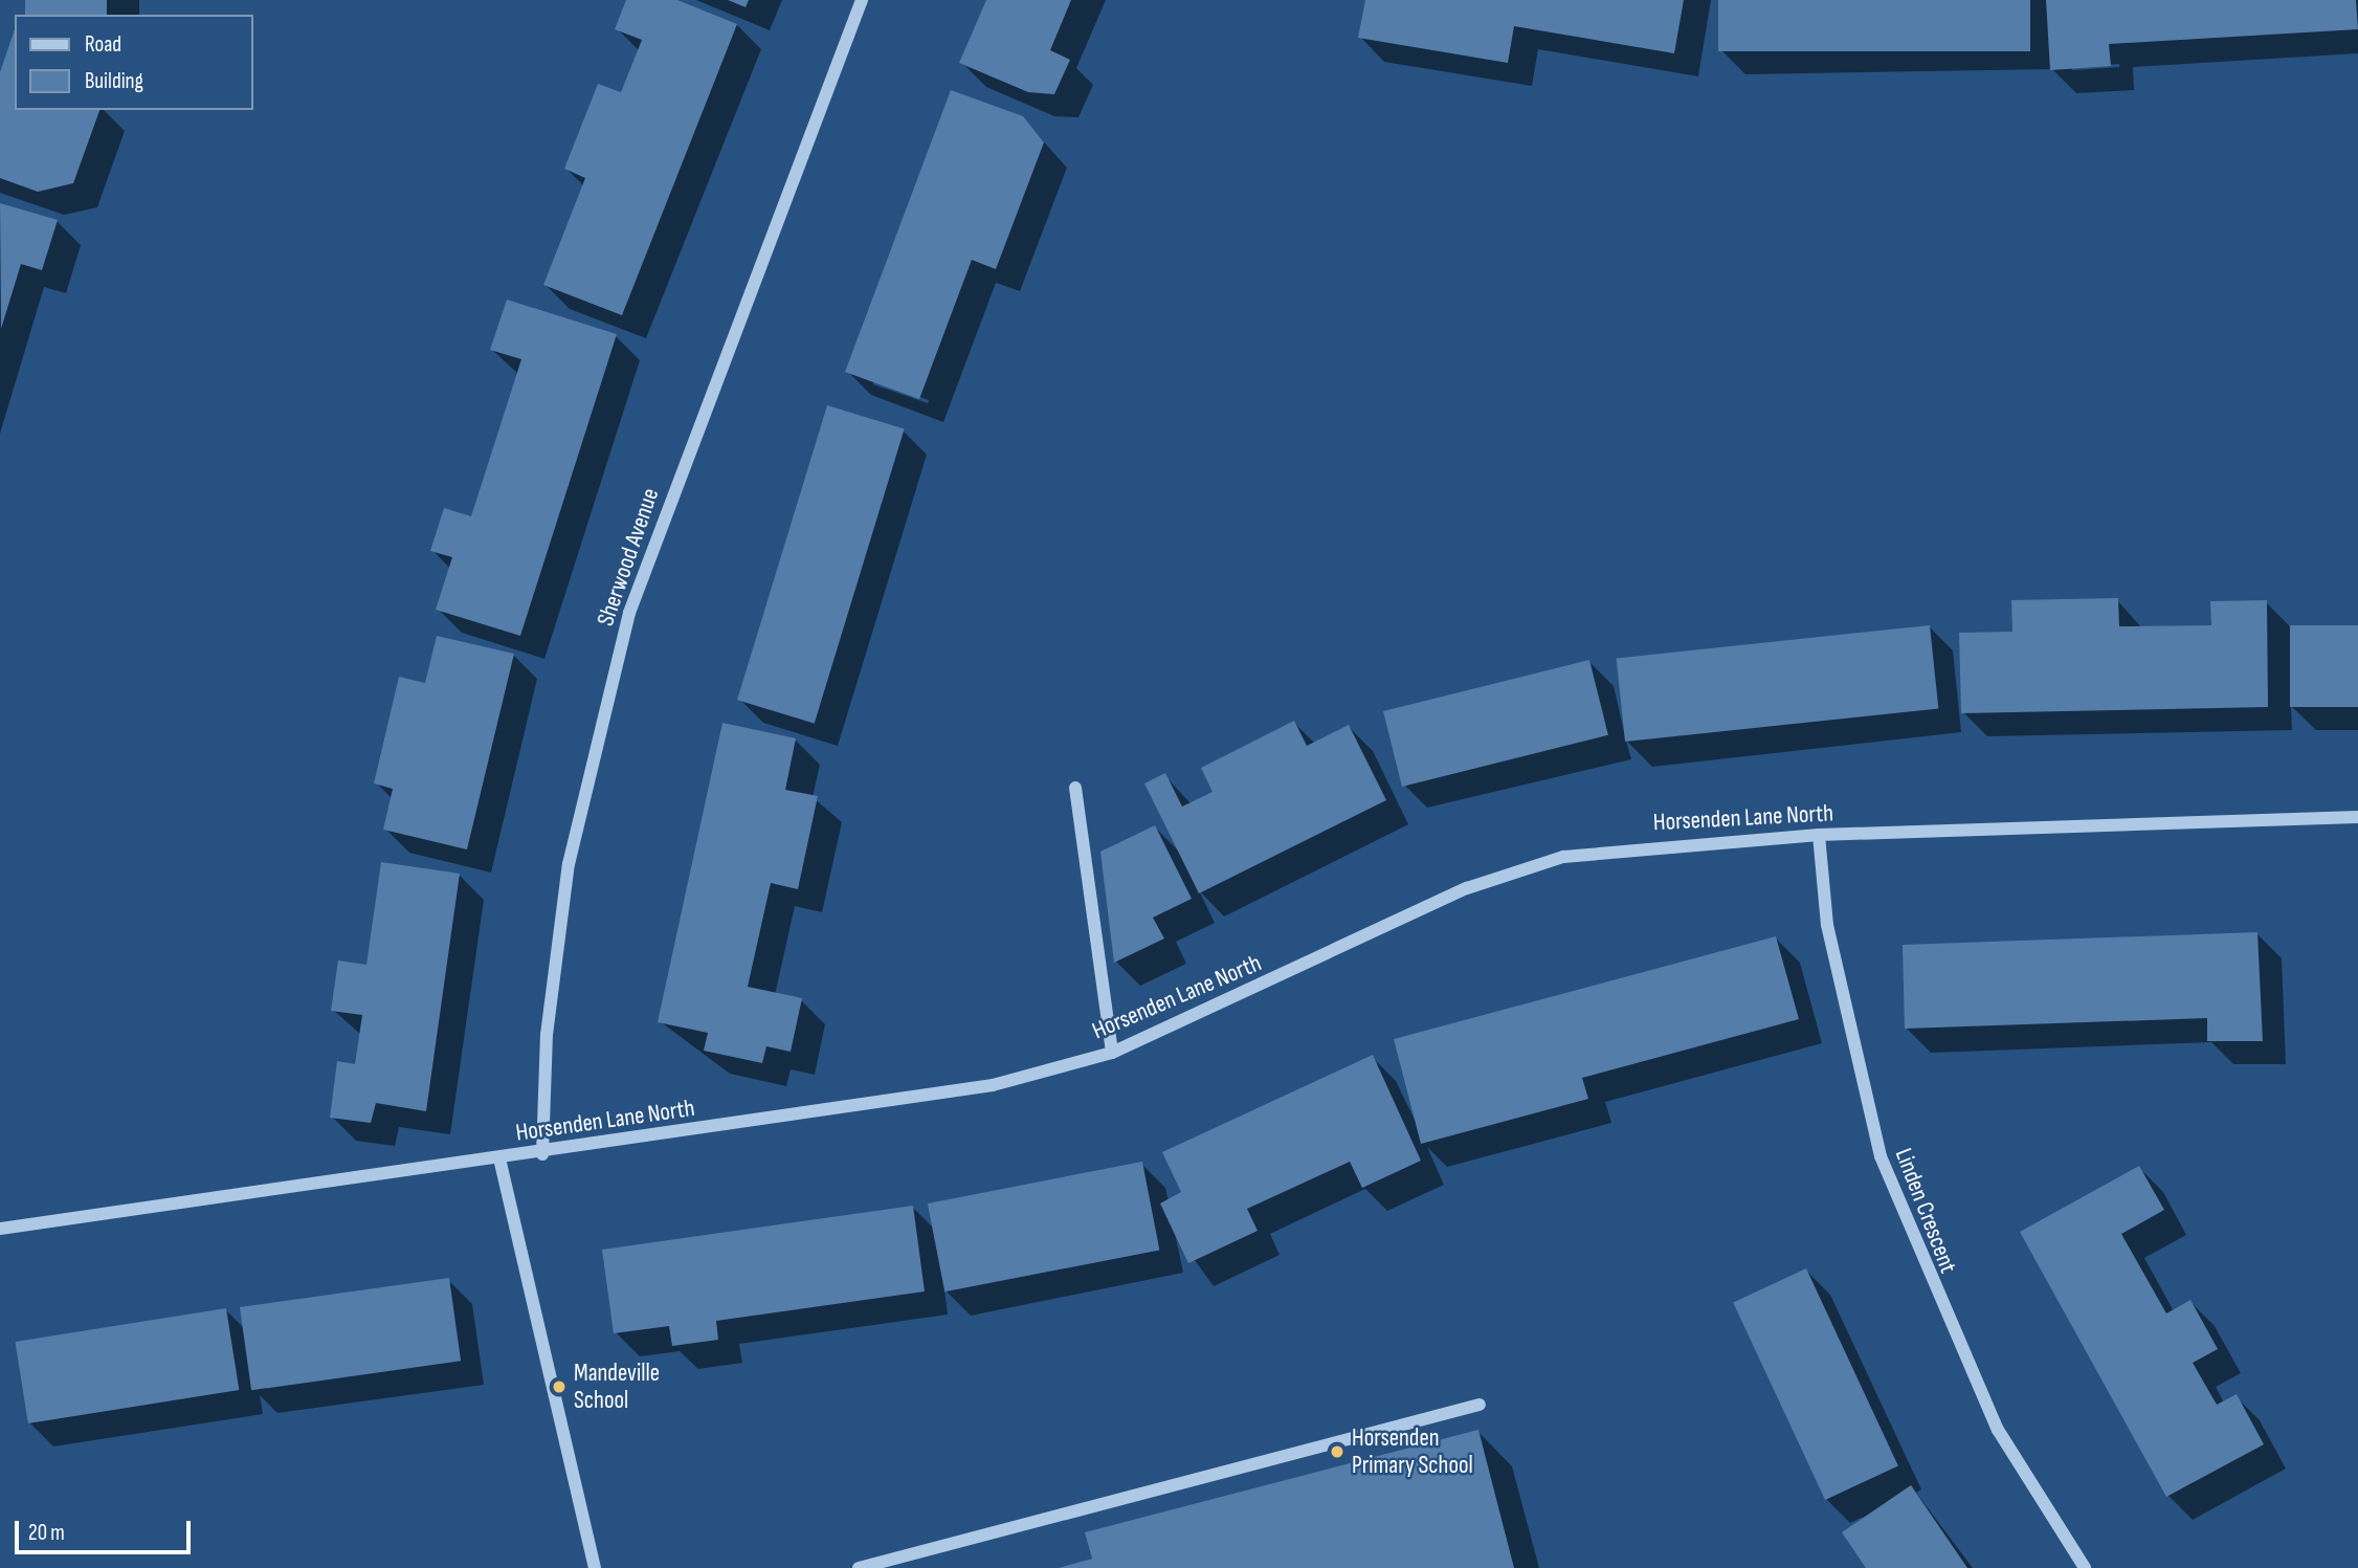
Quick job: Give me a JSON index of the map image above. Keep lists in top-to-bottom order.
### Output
{
  "streets": {
    "street": ["Sherwood Avenue", "Horsenden Lane North", "Linden Crescent"]
  },
  "crossings": [
    ["Sherwood Avenue", "Horsenden Lane North"],
    ["Horsenden Lane North", "Linden Crescent"]
  ],
  "places": ["Mandeville School", "Horsenden Primary School"],
  "legend": ["Road", "Building"],
  "scale_bar": "20 m"
}
